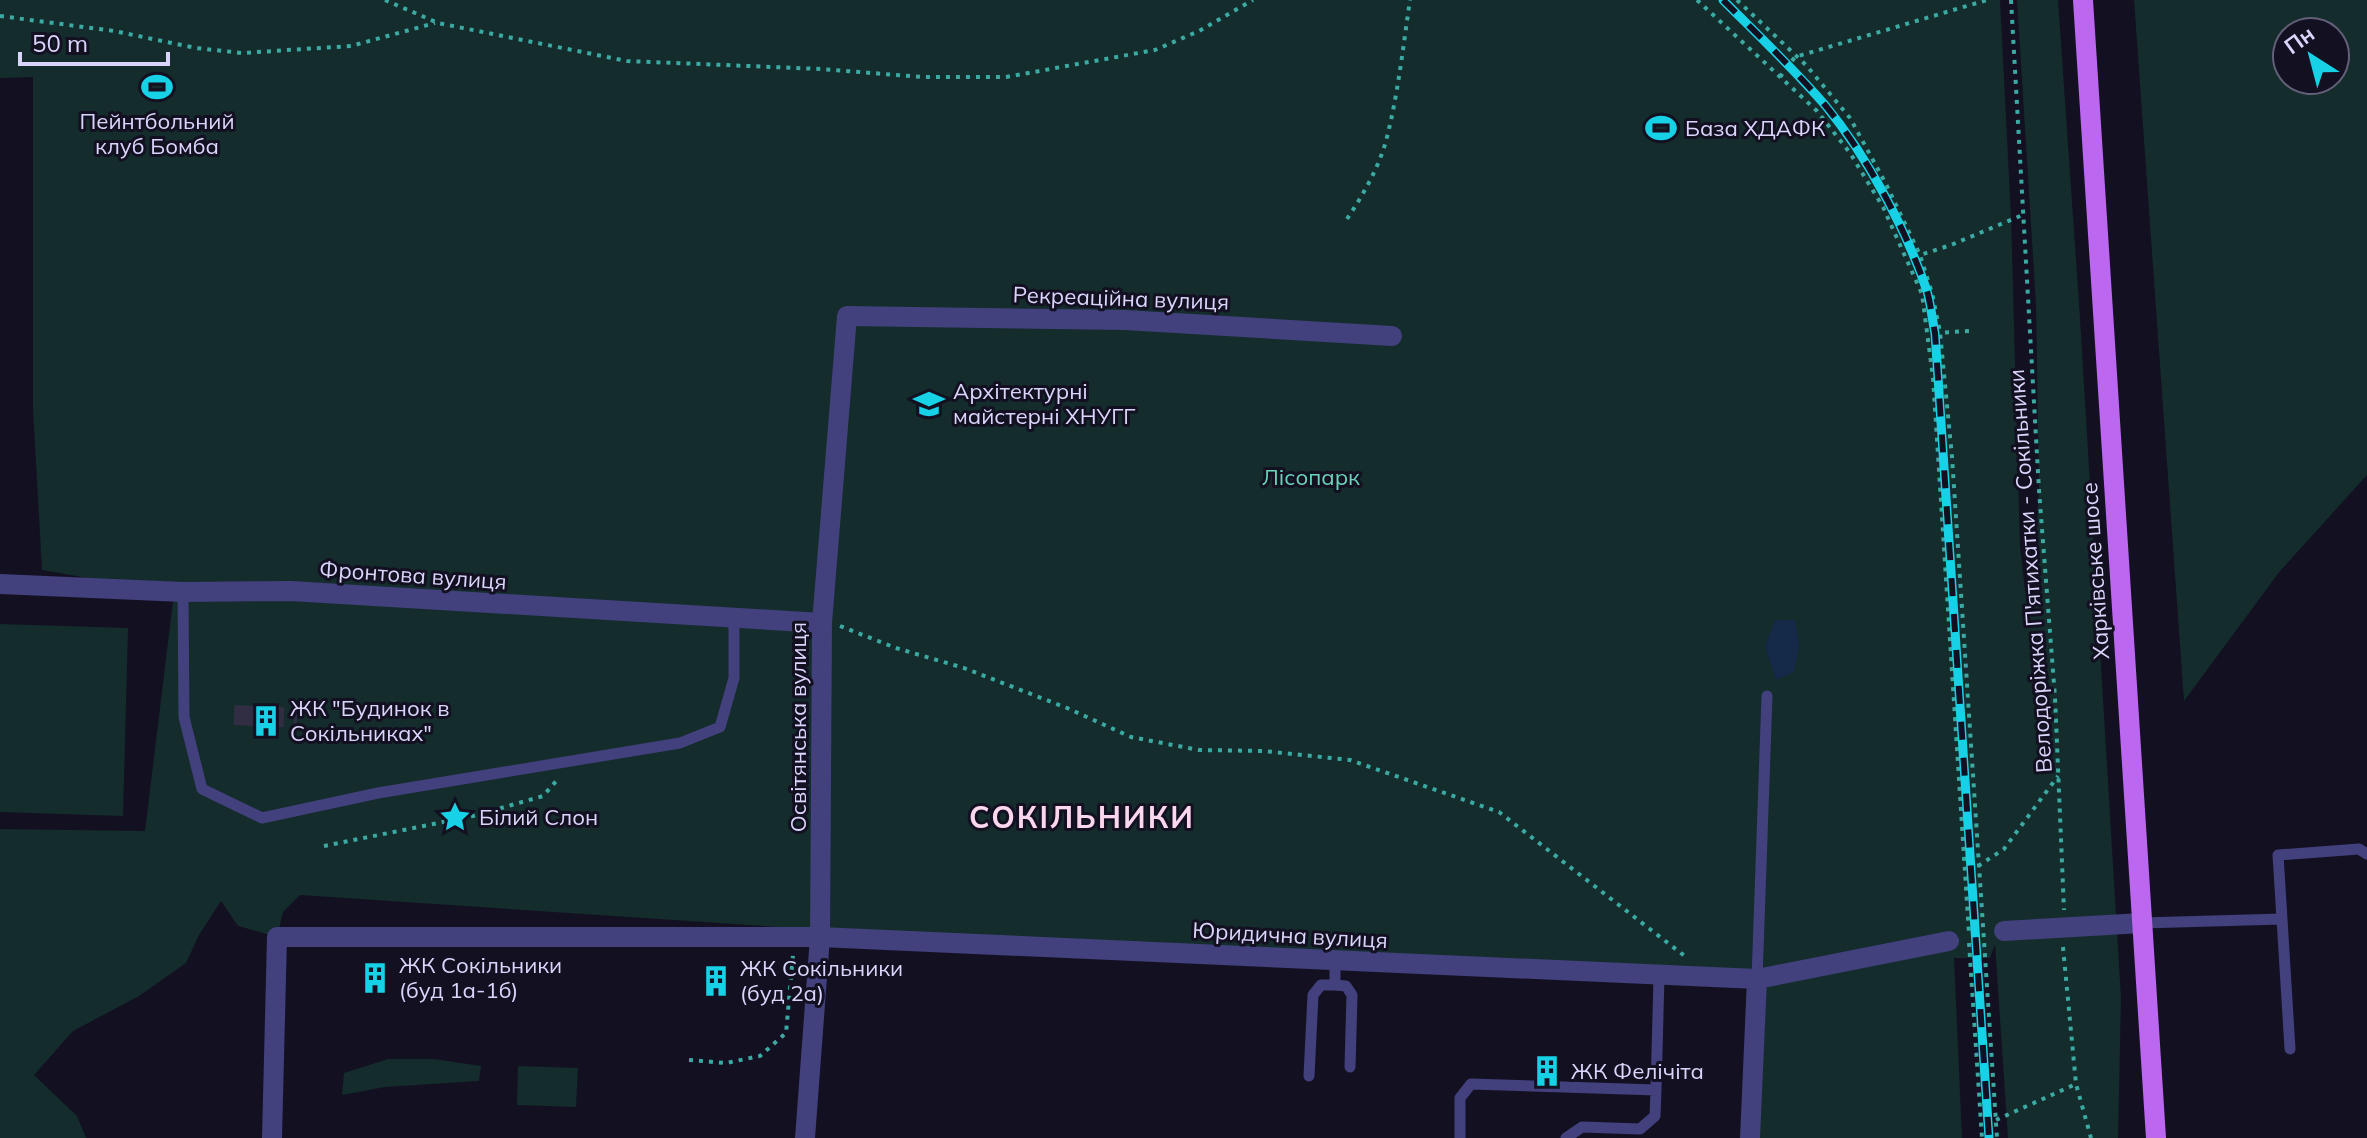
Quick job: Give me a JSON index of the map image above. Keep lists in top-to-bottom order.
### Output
{
  "streets": {
    "main road": ["Харківське шосе"],
    "street": [
      "Рекреаційна вулиця",
      "Фронтова вулиця",
      "Освітянська вулиця",
      "Юридична вулиця"
    ],
    "path": ["Велодоріжка П'ятихатки - Сокільники"]
  },
  "crossings": [
    ["Рекреаційна вулиця", "Освітянська вулиця"],
    ["Фронтова вулиця", "Освітянська вулиця"],
    ["Освітянська вулиця", "Юридична вулиця"]
  ],
  "districts": ["СОКІЛЬНИКИ"],
  "parks": ["Лісопарк"],
  "places": {
    "sports": ["Пейнтбольний клуб Бомба", "База ХДАФК"],
    "school or university": ["Архітектурні майстерні ХНУГГ"],
    "building": [
      "ЖК \"Будинок в Сокільниках\"",
      "ЖК Сокільники (буд 1а-1б)",
      "ЖК Сокільники (буд 2а)",
      "ЖК Фелічіта"
    ],
    "place": ["Білий Слон"]
  },
  "scale_bar": "50 m",
  "north": "top left"
}
